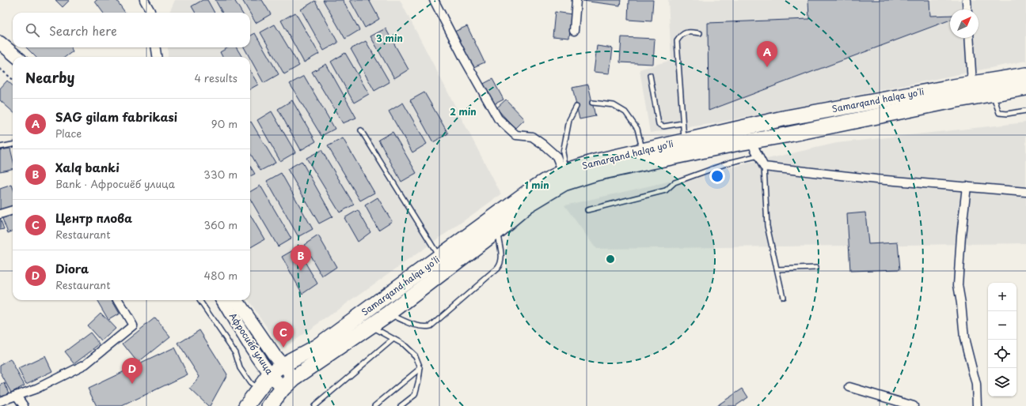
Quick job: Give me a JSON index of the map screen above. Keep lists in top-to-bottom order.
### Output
{
  "streets": {
    "highway": ["Samarqand halqa yoʻli"],
    "main road": ["Афросиёб улица"]
  },
  "crossings": [
    ["Samarqand halqa yoʻli", "Афросиёб улица"]
  ],
  "north": "top right",
  "page": {
    "search": "Search here",
    "pins": [
      "A",
      "B",
      "C",
      "D"
    ],
    "heading": ["Nearby", "4 results"],
    "list": [
      {
        "mark": "A",
        "name": "SAG gilam fabrikasi",
        "note": "Place",
        "value": "90 m"
      },
      {
        "mark": "B",
        "name": "Xalq banki",
        "note": "Bank · Афросиёб улица",
        "value": "330 m"
      },
      {
        "mark": "C",
        "name": "Центр плова",
        "note": "Restaurant",
        "value": "360 m"
      },
      {
        "mark": "D",
        "name": "Diora",
        "note": "Restaurant",
        "value": "480 m"
      }
    ],
    "map_buttons": ["+", "−"]
  },
  "rings": ["3 min", "2 min", "1 min"]
}
